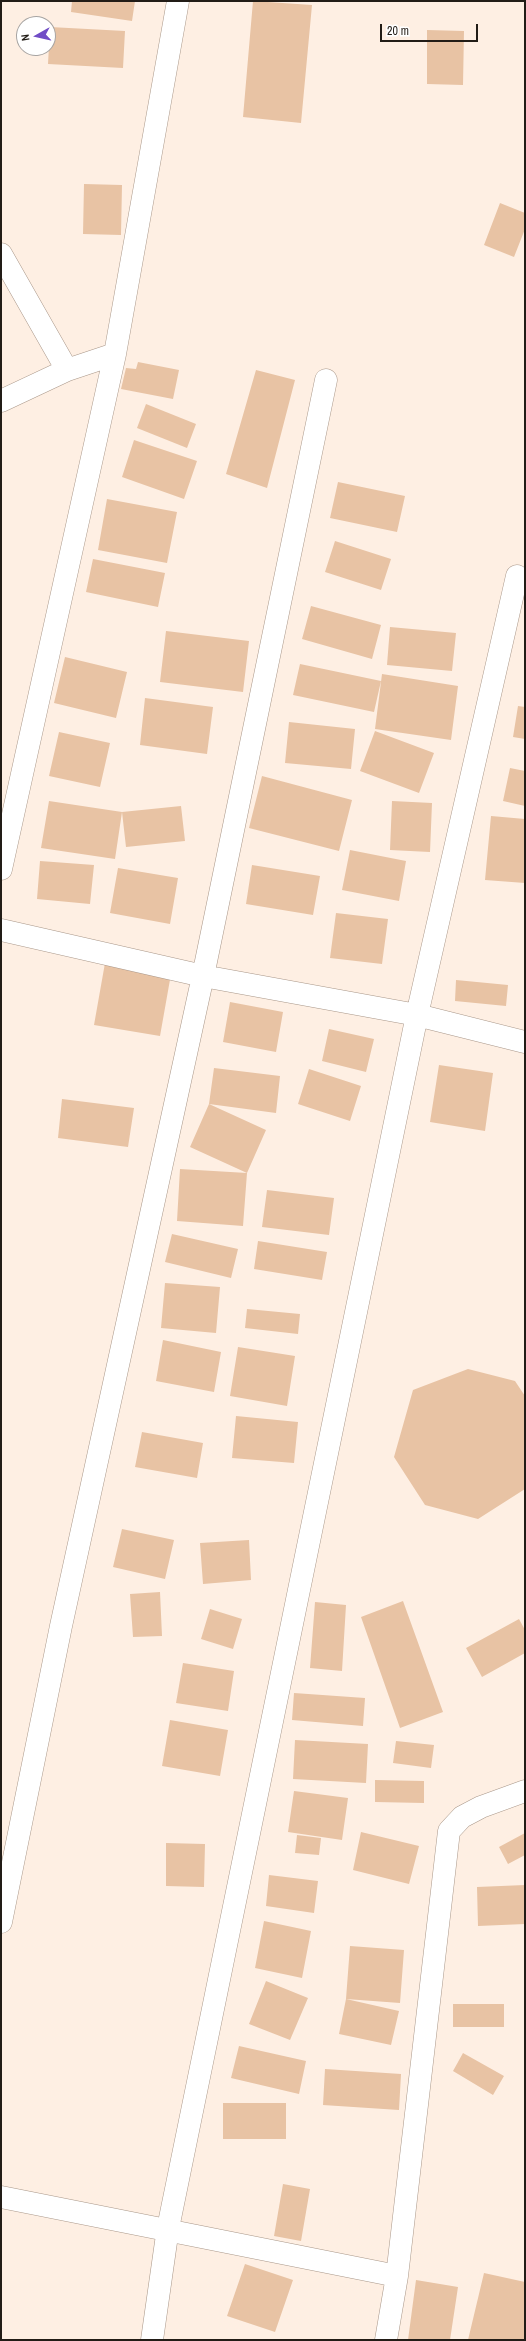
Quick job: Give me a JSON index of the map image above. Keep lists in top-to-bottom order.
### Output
{
  "scale_bar": "20 m",
  "north": "left"
}
